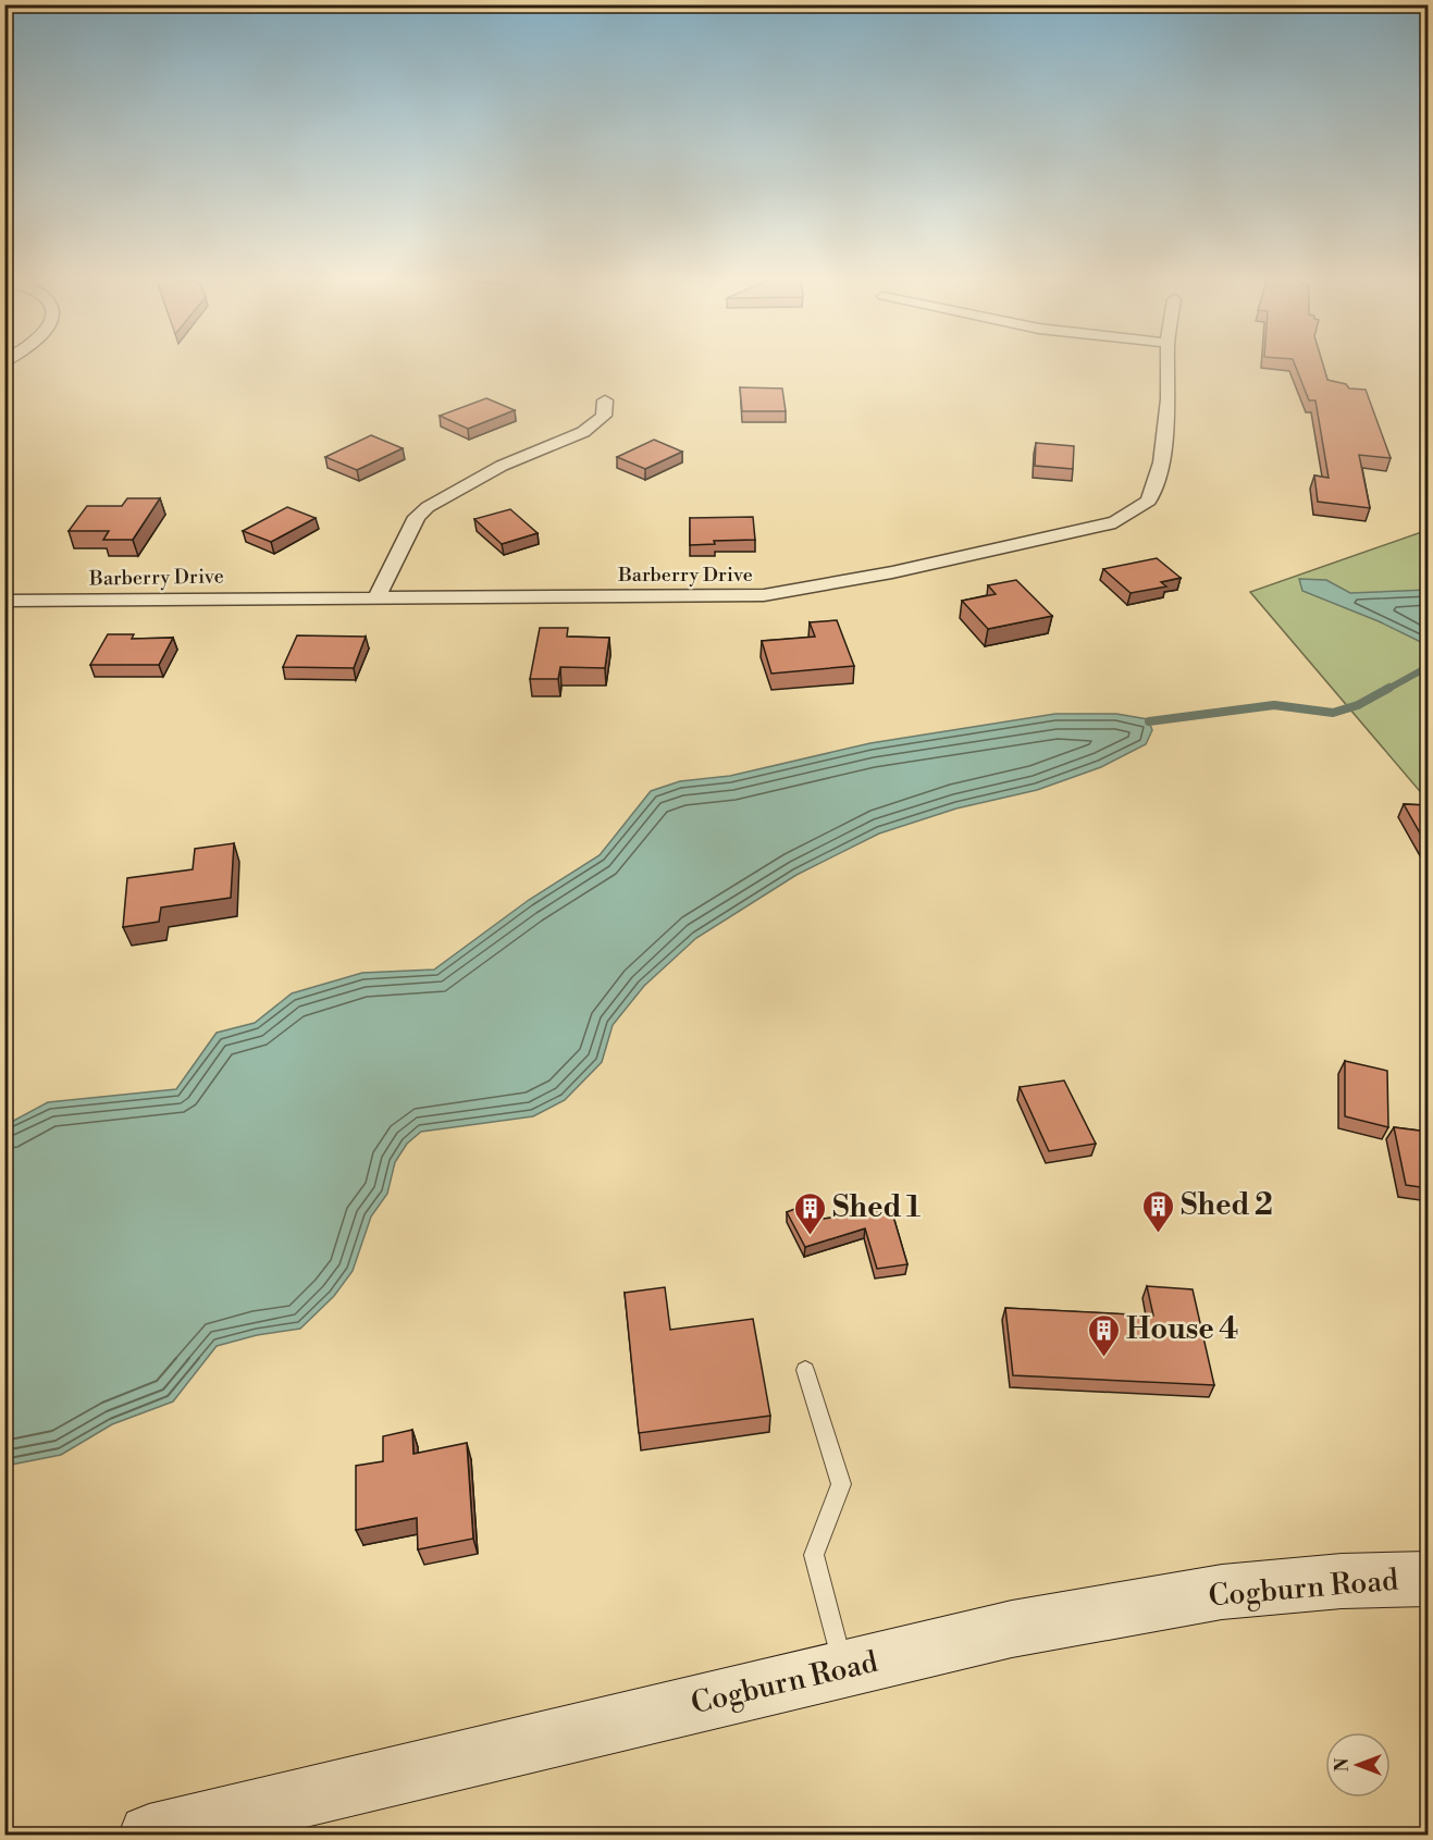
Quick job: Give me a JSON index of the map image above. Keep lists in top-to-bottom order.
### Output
{
  "streets": {
    "street": ["Barberry Drive", "Cogburn Road"]
  },
  "places": {
    "building": ["Shed 2", "Shed 1", "House 4"]
  },
  "north": "left"
}
